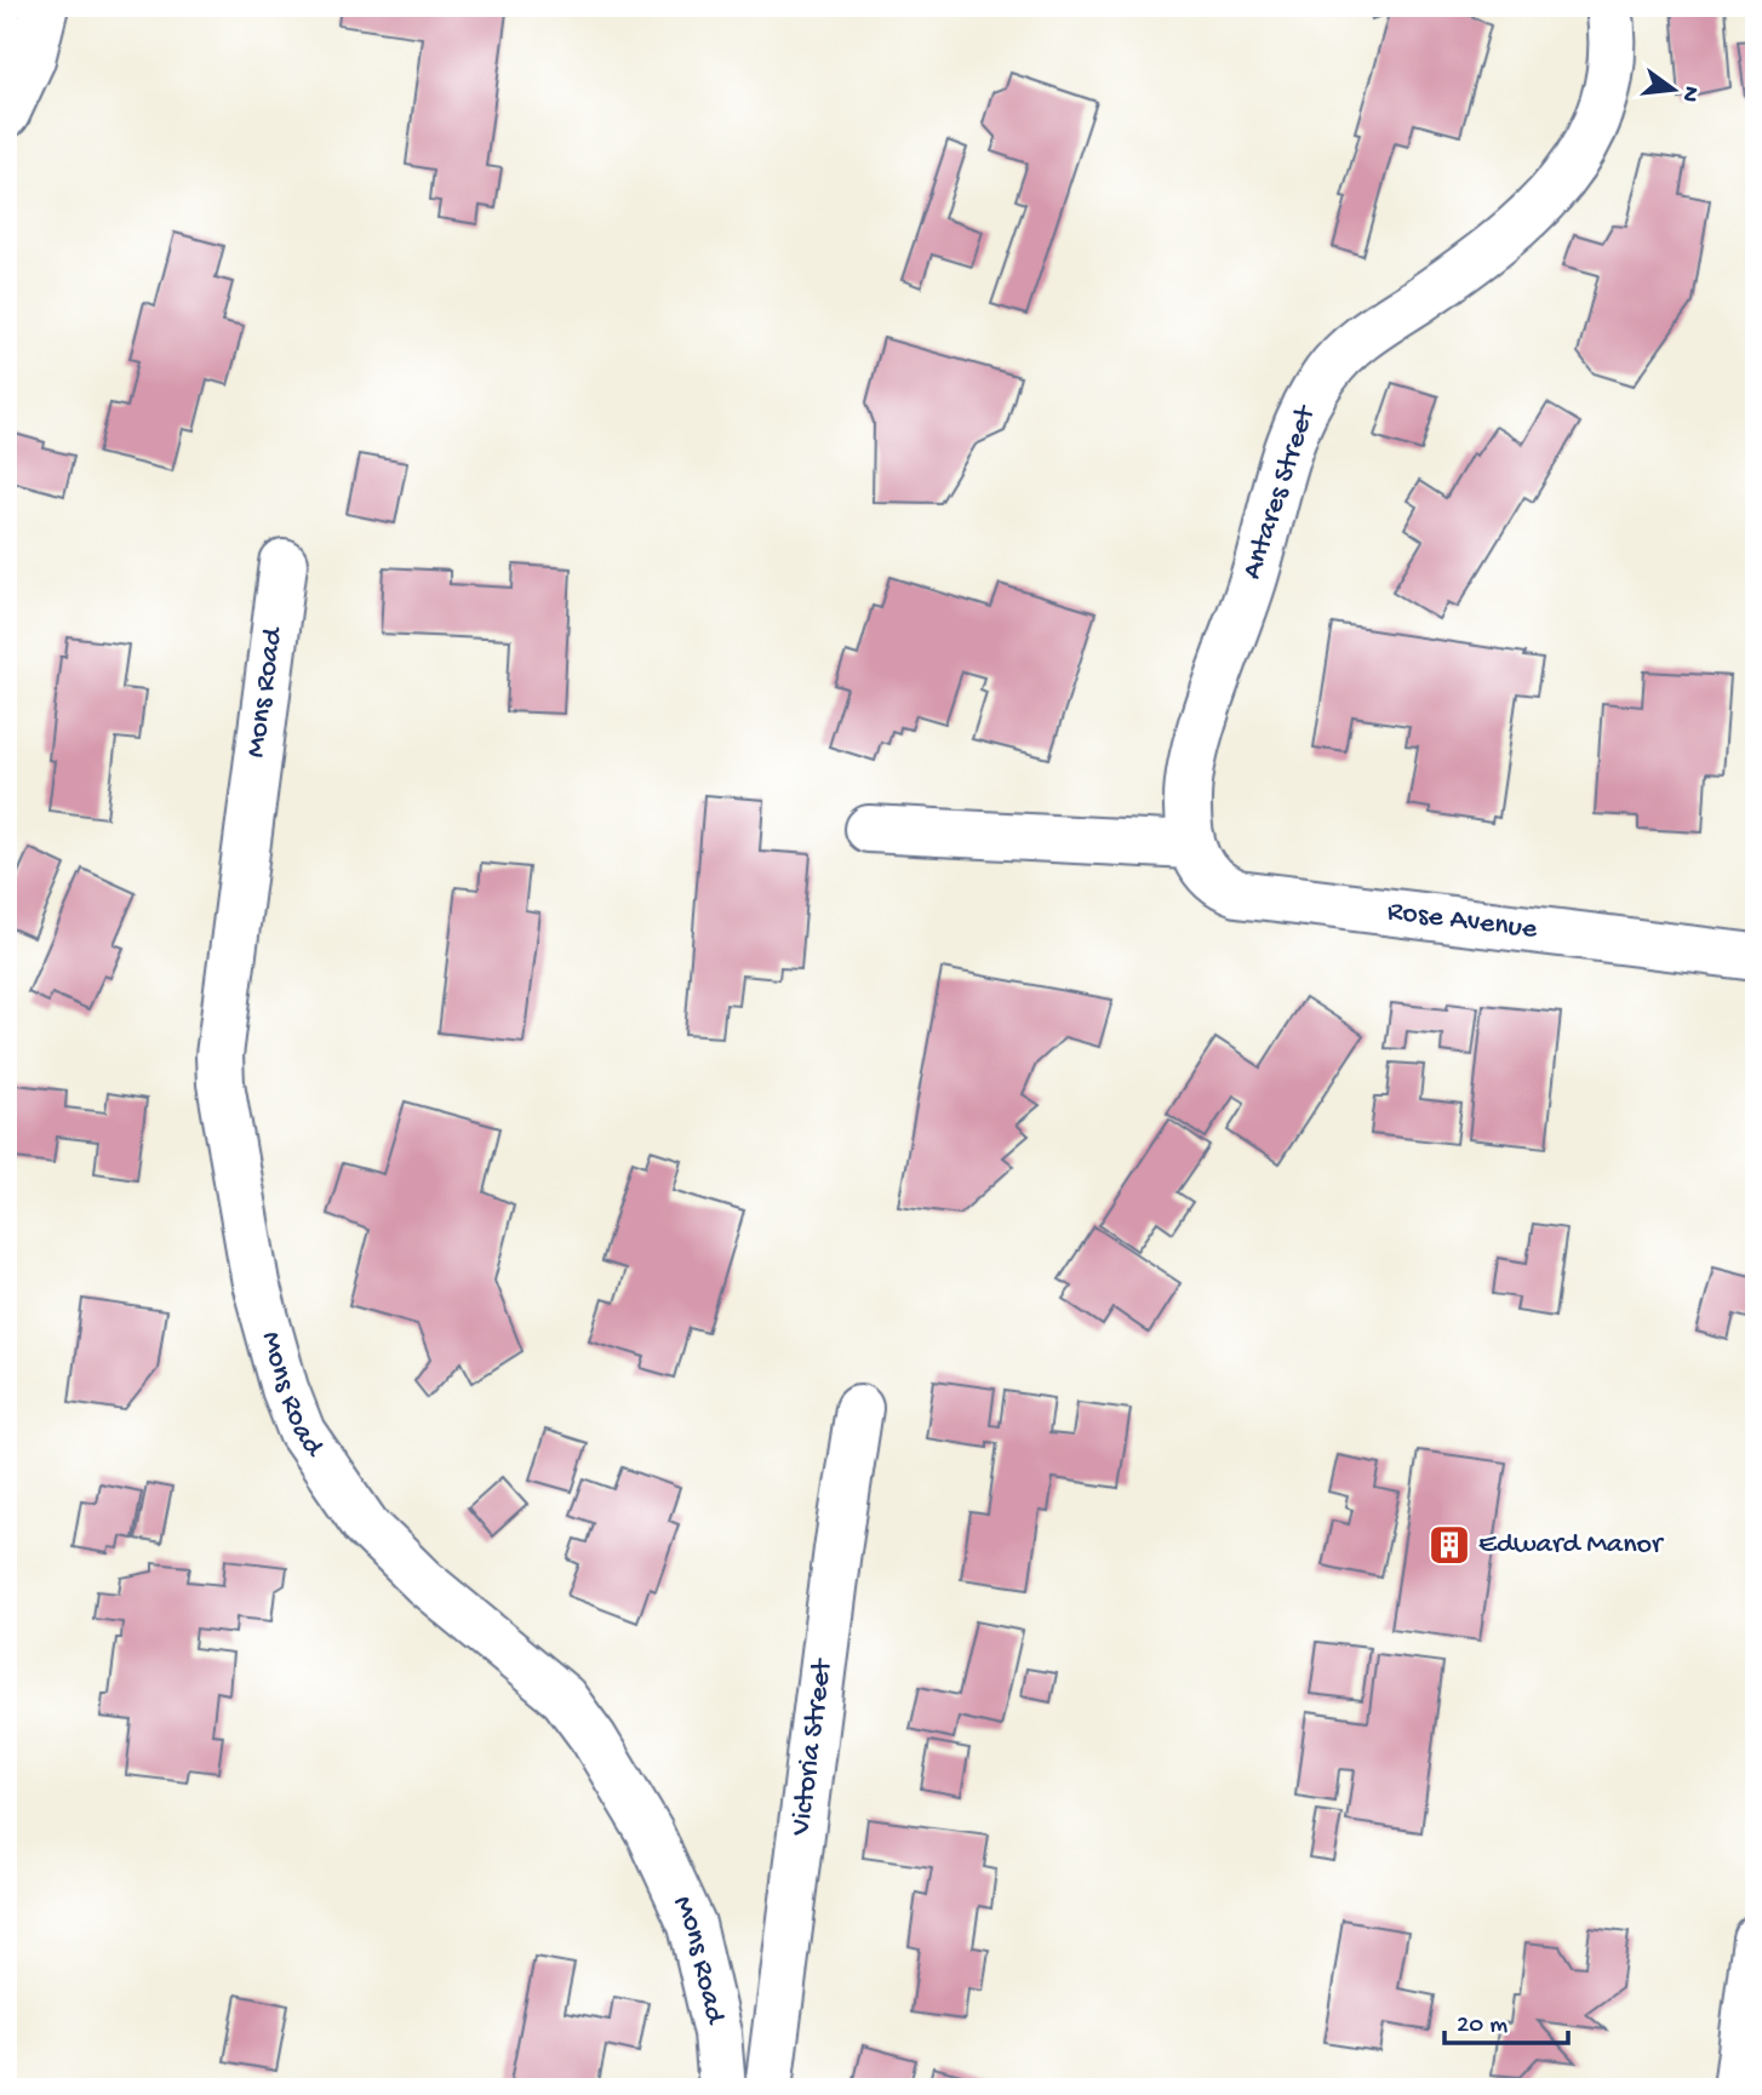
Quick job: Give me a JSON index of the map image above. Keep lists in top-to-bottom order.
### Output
{
  "streets": {
    "street": [
      "Antares Street",
      "Mons Road",
      "Rose Avenue",
      "Victoria Street"
    ]
  },
  "crossings": [
    ["Antares Street", "Rose Avenue"]
  ],
  "places": {
    "building": ["Edward Manor"]
  },
  "scale_bar": "20 m",
  "north": "right"
}
